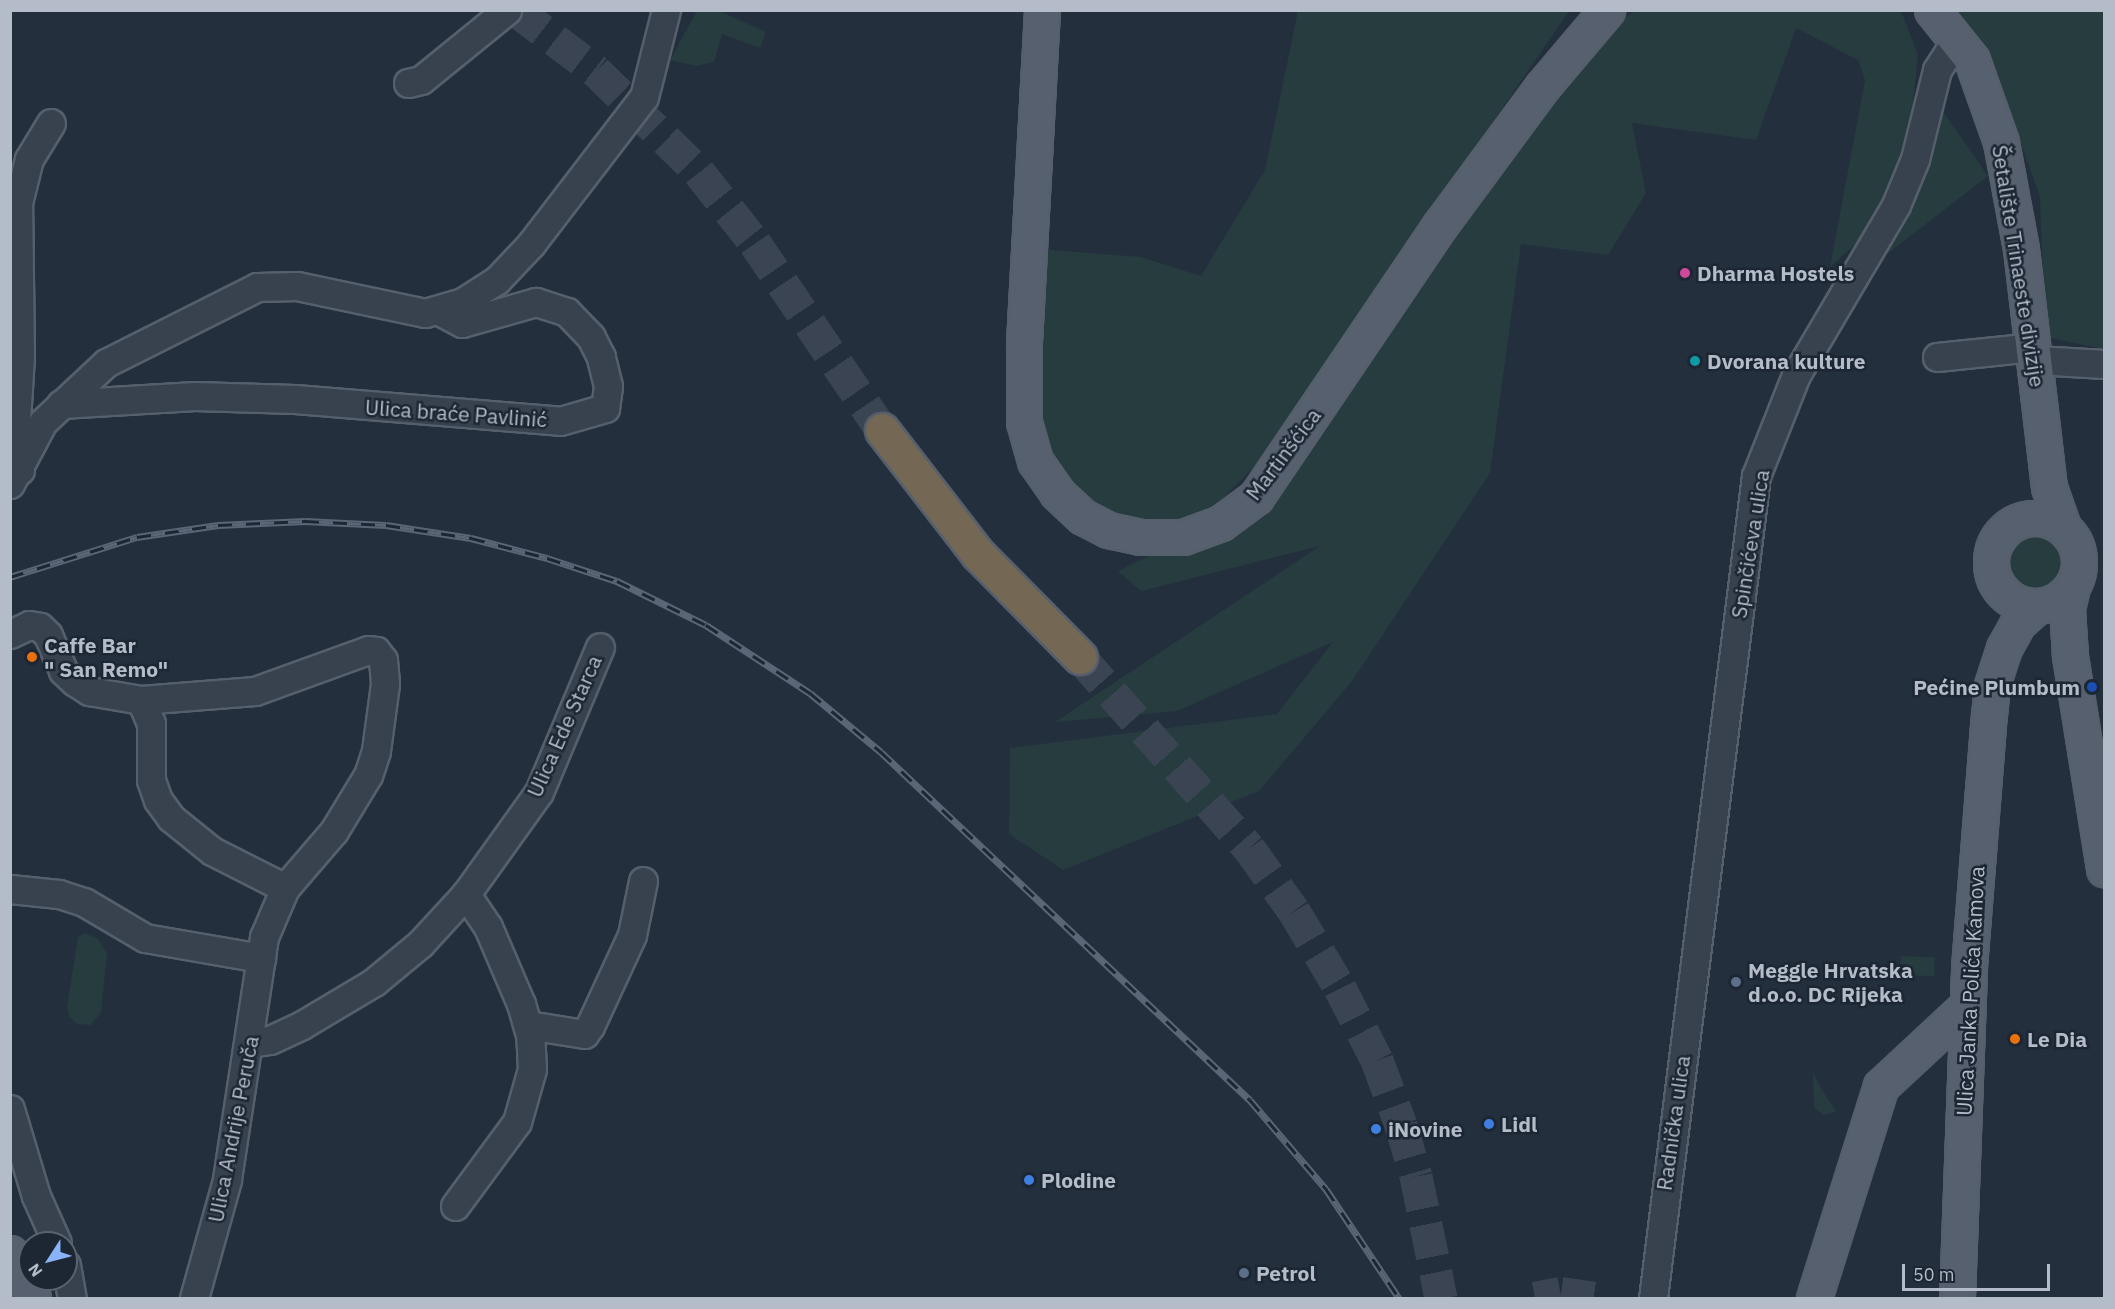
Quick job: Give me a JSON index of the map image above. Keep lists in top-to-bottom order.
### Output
{
  "streets": {
    "main road": ["Šetalište Trinaeste divizije", "Martinšćica", "Ulica Janka Polića Kamova"],
    "street": [
      "Ulica braće Pavlinić",
      "Spinčićeva ulica",
      "Ulica Ede Starca",
      "Radnička ulica",
      "Ulica Andrije Peruča"
    ]
  },
  "crossings": [
    ["Šetalište Trinaeste divizije", "Spinčićeva ulica"],
    ["Šetalište Trinaeste divizije", "Ulica Janka Polića Kamova"],
    ["Spinčićeva ulica", "Radnička ulica"],
    ["Ulica Ede Starca", "Ulica Andrije Peruča"]
  ],
  "places": [
    "Dharma Hostels",
    "Dvorana kulture",
    "Caffe Bar \" San Remo\"",
    "Pećine Plumbum",
    "Meggle Hrvatska d.o.o. DC Rijeka",
    "Le Dia",
    "Lidl",
    "iNovine",
    "Plodine",
    "Petrol"
  ],
  "scale_bar": "50 m",
  "north": "bottom left"
}
